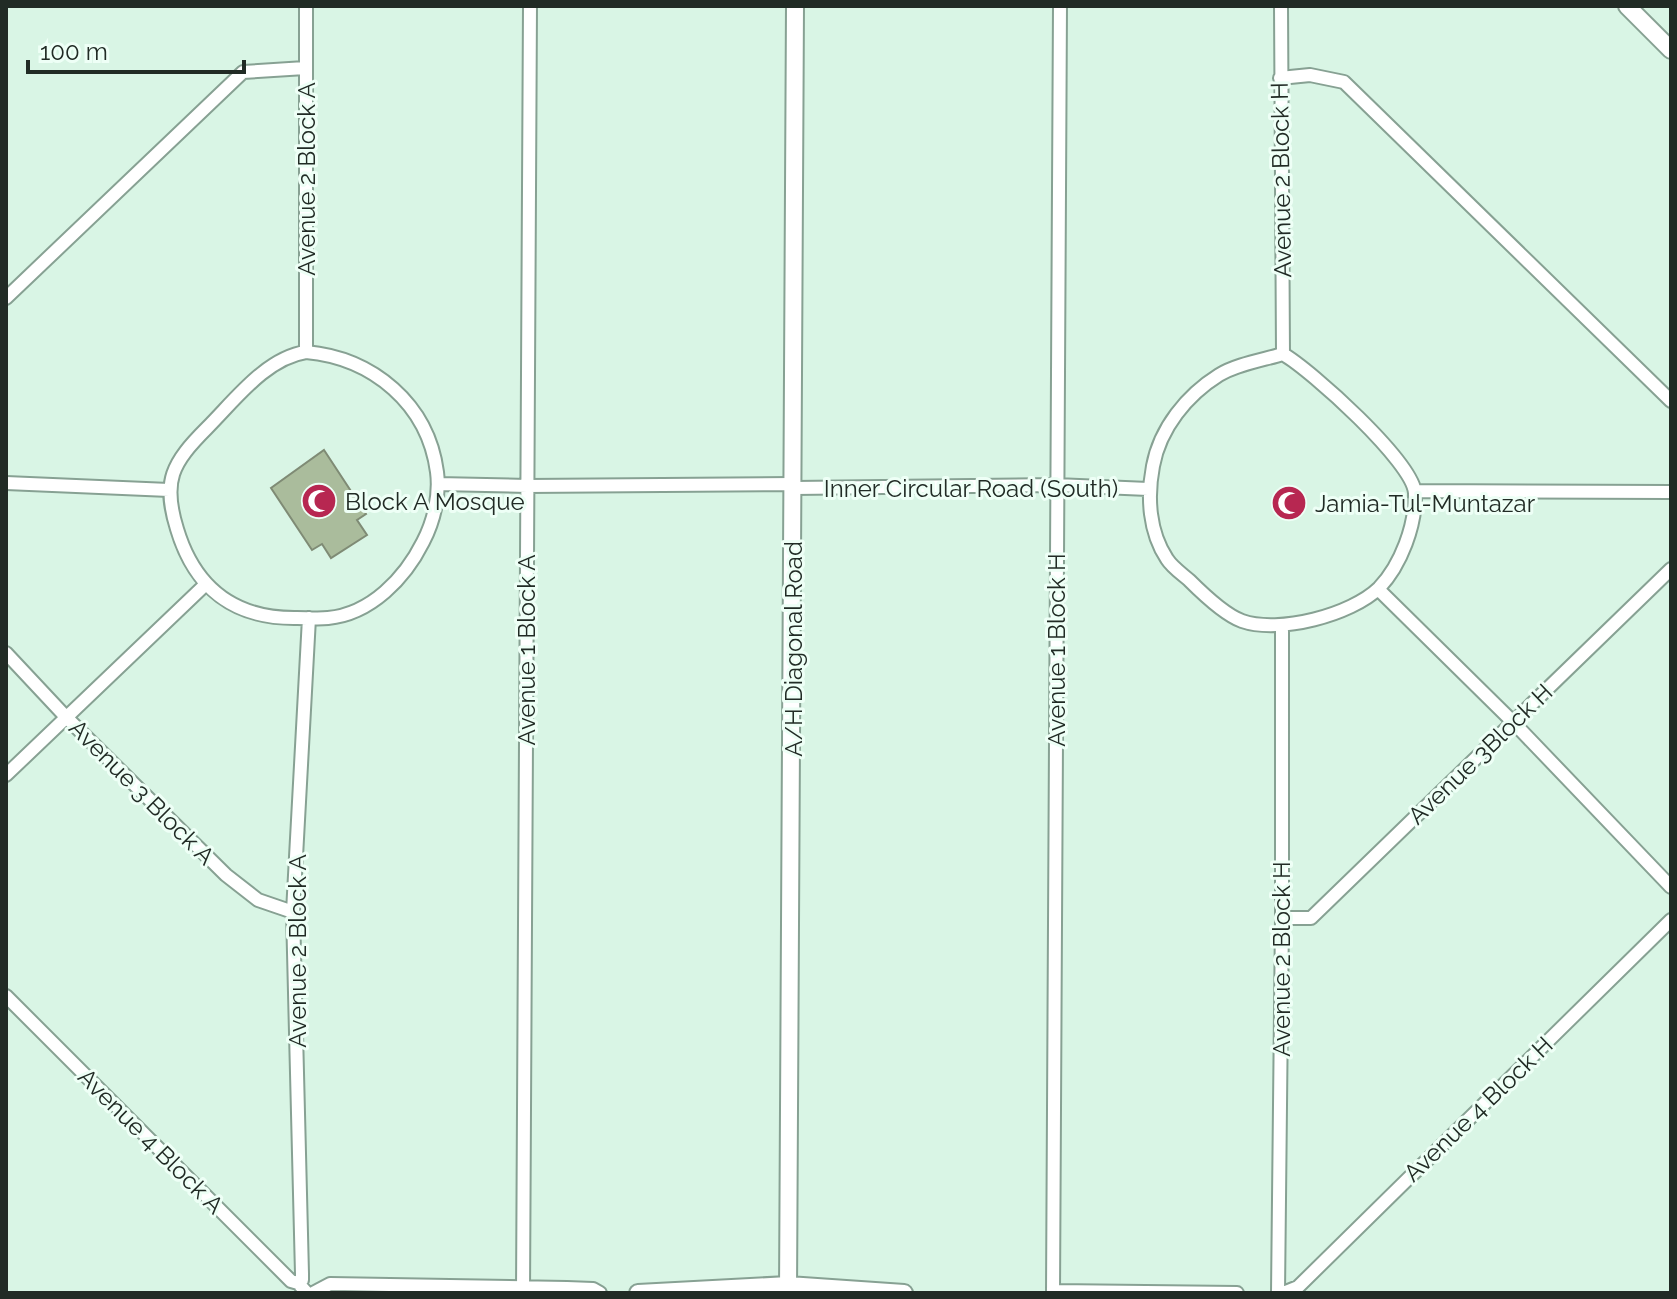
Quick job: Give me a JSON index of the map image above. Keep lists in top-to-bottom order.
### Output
{
  "streets": {
    "street": [
      "Avenue 2 Block A",
      "Avenue 2 Block H",
      "Inner Circular Road (South)",
      "A/H Diagonal Road",
      "Avenue 1 Block A",
      "Avenue 1 Block H",
      "Avenue 3Block H",
      "Avenue 3 Block A",
      "Avenue 4 Block H",
      "Avenue 4 Block A"
    ]
  },
  "crossings": [
    ["Avenue 2 Block A", "Inner Circular Road (South)"],
    ["Avenue 2 Block A", "Avenue 3 Block A"],
    ["Avenue 2 Block A", "Avenue 4 Block A"],
    ["Avenue 2 Block H", "Inner Circular Road (South)"],
    ["Avenue 2 Block H", "Avenue 3Block H"],
    ["Avenue 2 Block H", "Avenue 4 Block H"],
    ["Inner Circular Road (South)", "A/H Diagonal Road"],
    ["Inner Circular Road (South)", "Avenue 1 Block A"],
    ["Inner Circular Road (South)", "Avenue 1 Block H"]
  ],
  "places": {
    "mosque": ["Block A Mosque", "Jamia-Tul-Muntazar"]
  },
  "scale_bar": "100 m"
}
